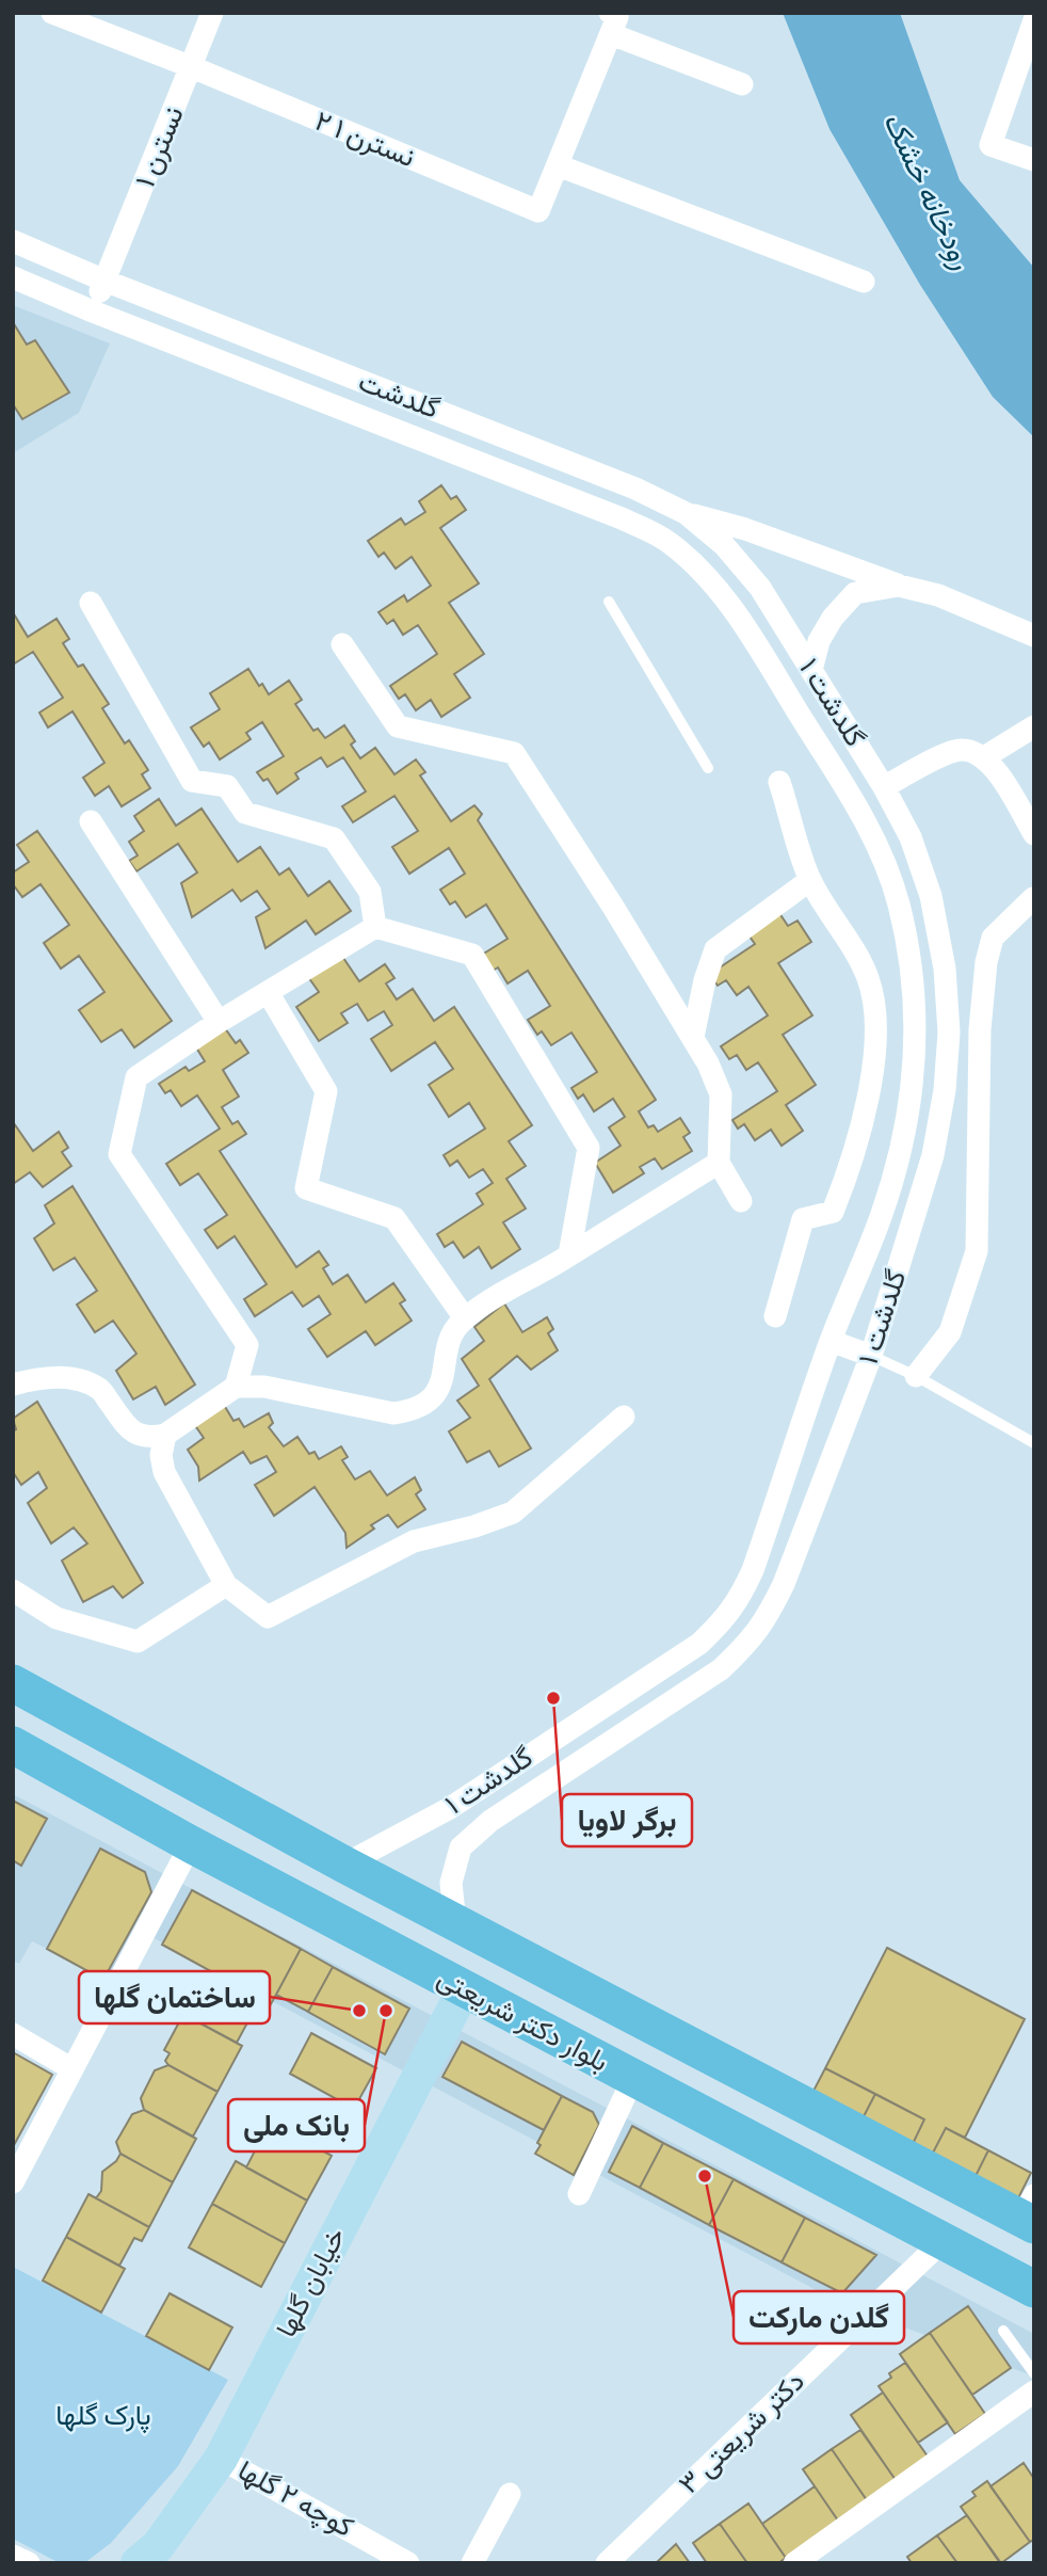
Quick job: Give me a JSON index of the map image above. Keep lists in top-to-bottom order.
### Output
{
  "streets": {
    "main road": ["بلوار دکتر شریعتی"],
    "street": [
      "۲ نسترن ۱",
      "نسترن ۱",
      "گلدشت",
      "گلدشت ۱",
      "خیابان گلها",
      "۳ دکتر شریعتی",
      "کوچه ۲ گلها"
    ]
  },
  "crossings": [
    ["۲ نسترن ۱", "نسترن ۱"],
    ["نسترن ۱", "گلدشت"],
    ["گلدشت", "گلدشت ۱"],
    ["گلدشت ۱", "بلوار دکتر شریعتی"],
    ["بلوار دکتر شریعتی", "خیابان گلها"],
    ["بلوار دکتر شریعتی", "۳ دکتر شریعتی"],
    ["خیابان گلها", "کوچه ۲ گلها"]
  ],
  "water": ["رودخانه خشک"],
  "parks": ["پارک گلها"],
  "places": [
    "برگر لاویا",
    "ساختمان گلها",
    "بانک ملی",
    "گلدن مارکت"
  ]
}
